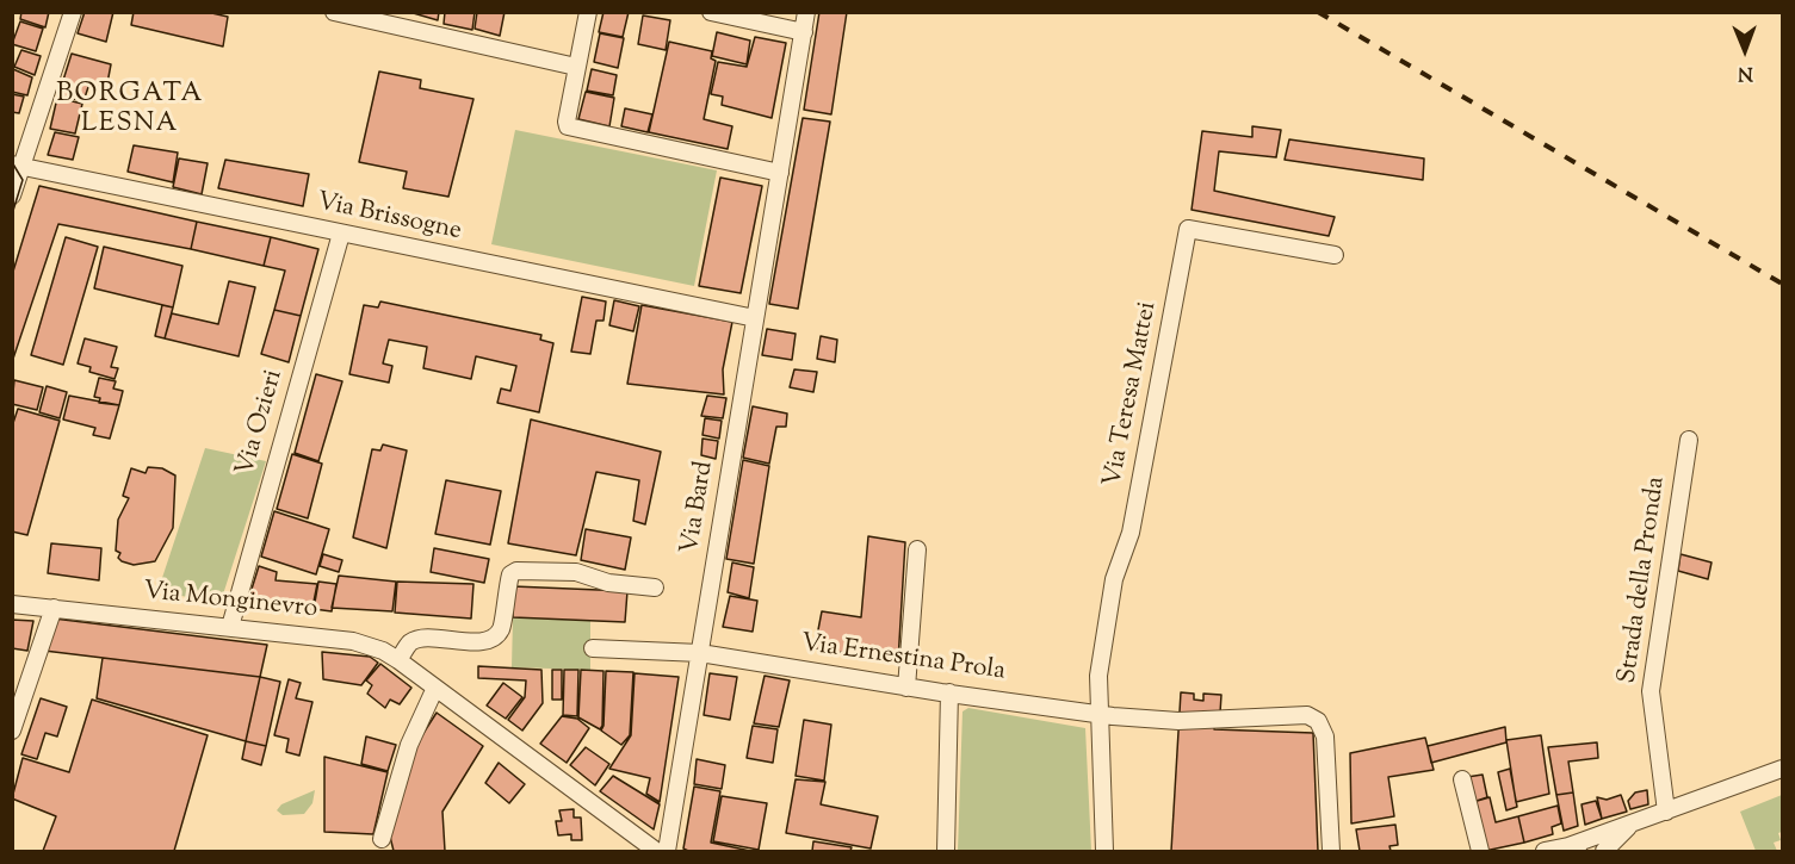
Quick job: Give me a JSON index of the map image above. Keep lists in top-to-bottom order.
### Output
{
  "streets": {
    "street": [
      "Via Brissogne",
      "Via Teresa Mattei",
      "Via Ozieri",
      "Via Bard",
      "Strada della Pronda",
      "Via Monginevro",
      "Via Ernestina Prola"
    ]
  },
  "crossings": [
    ["Via Brissogne", "Via Ozieri"],
    ["Via Brissogne", "Via Bard"],
    ["Via Teresa Mattei", "Via Ernestina Prola"],
    ["Via Ozieri", "Via Monginevro"],
    ["Via Bard", "Via Ernestina Prola"]
  ],
  "districts": ["BORGATA LESNA"],
  "north": "bottom"
}
